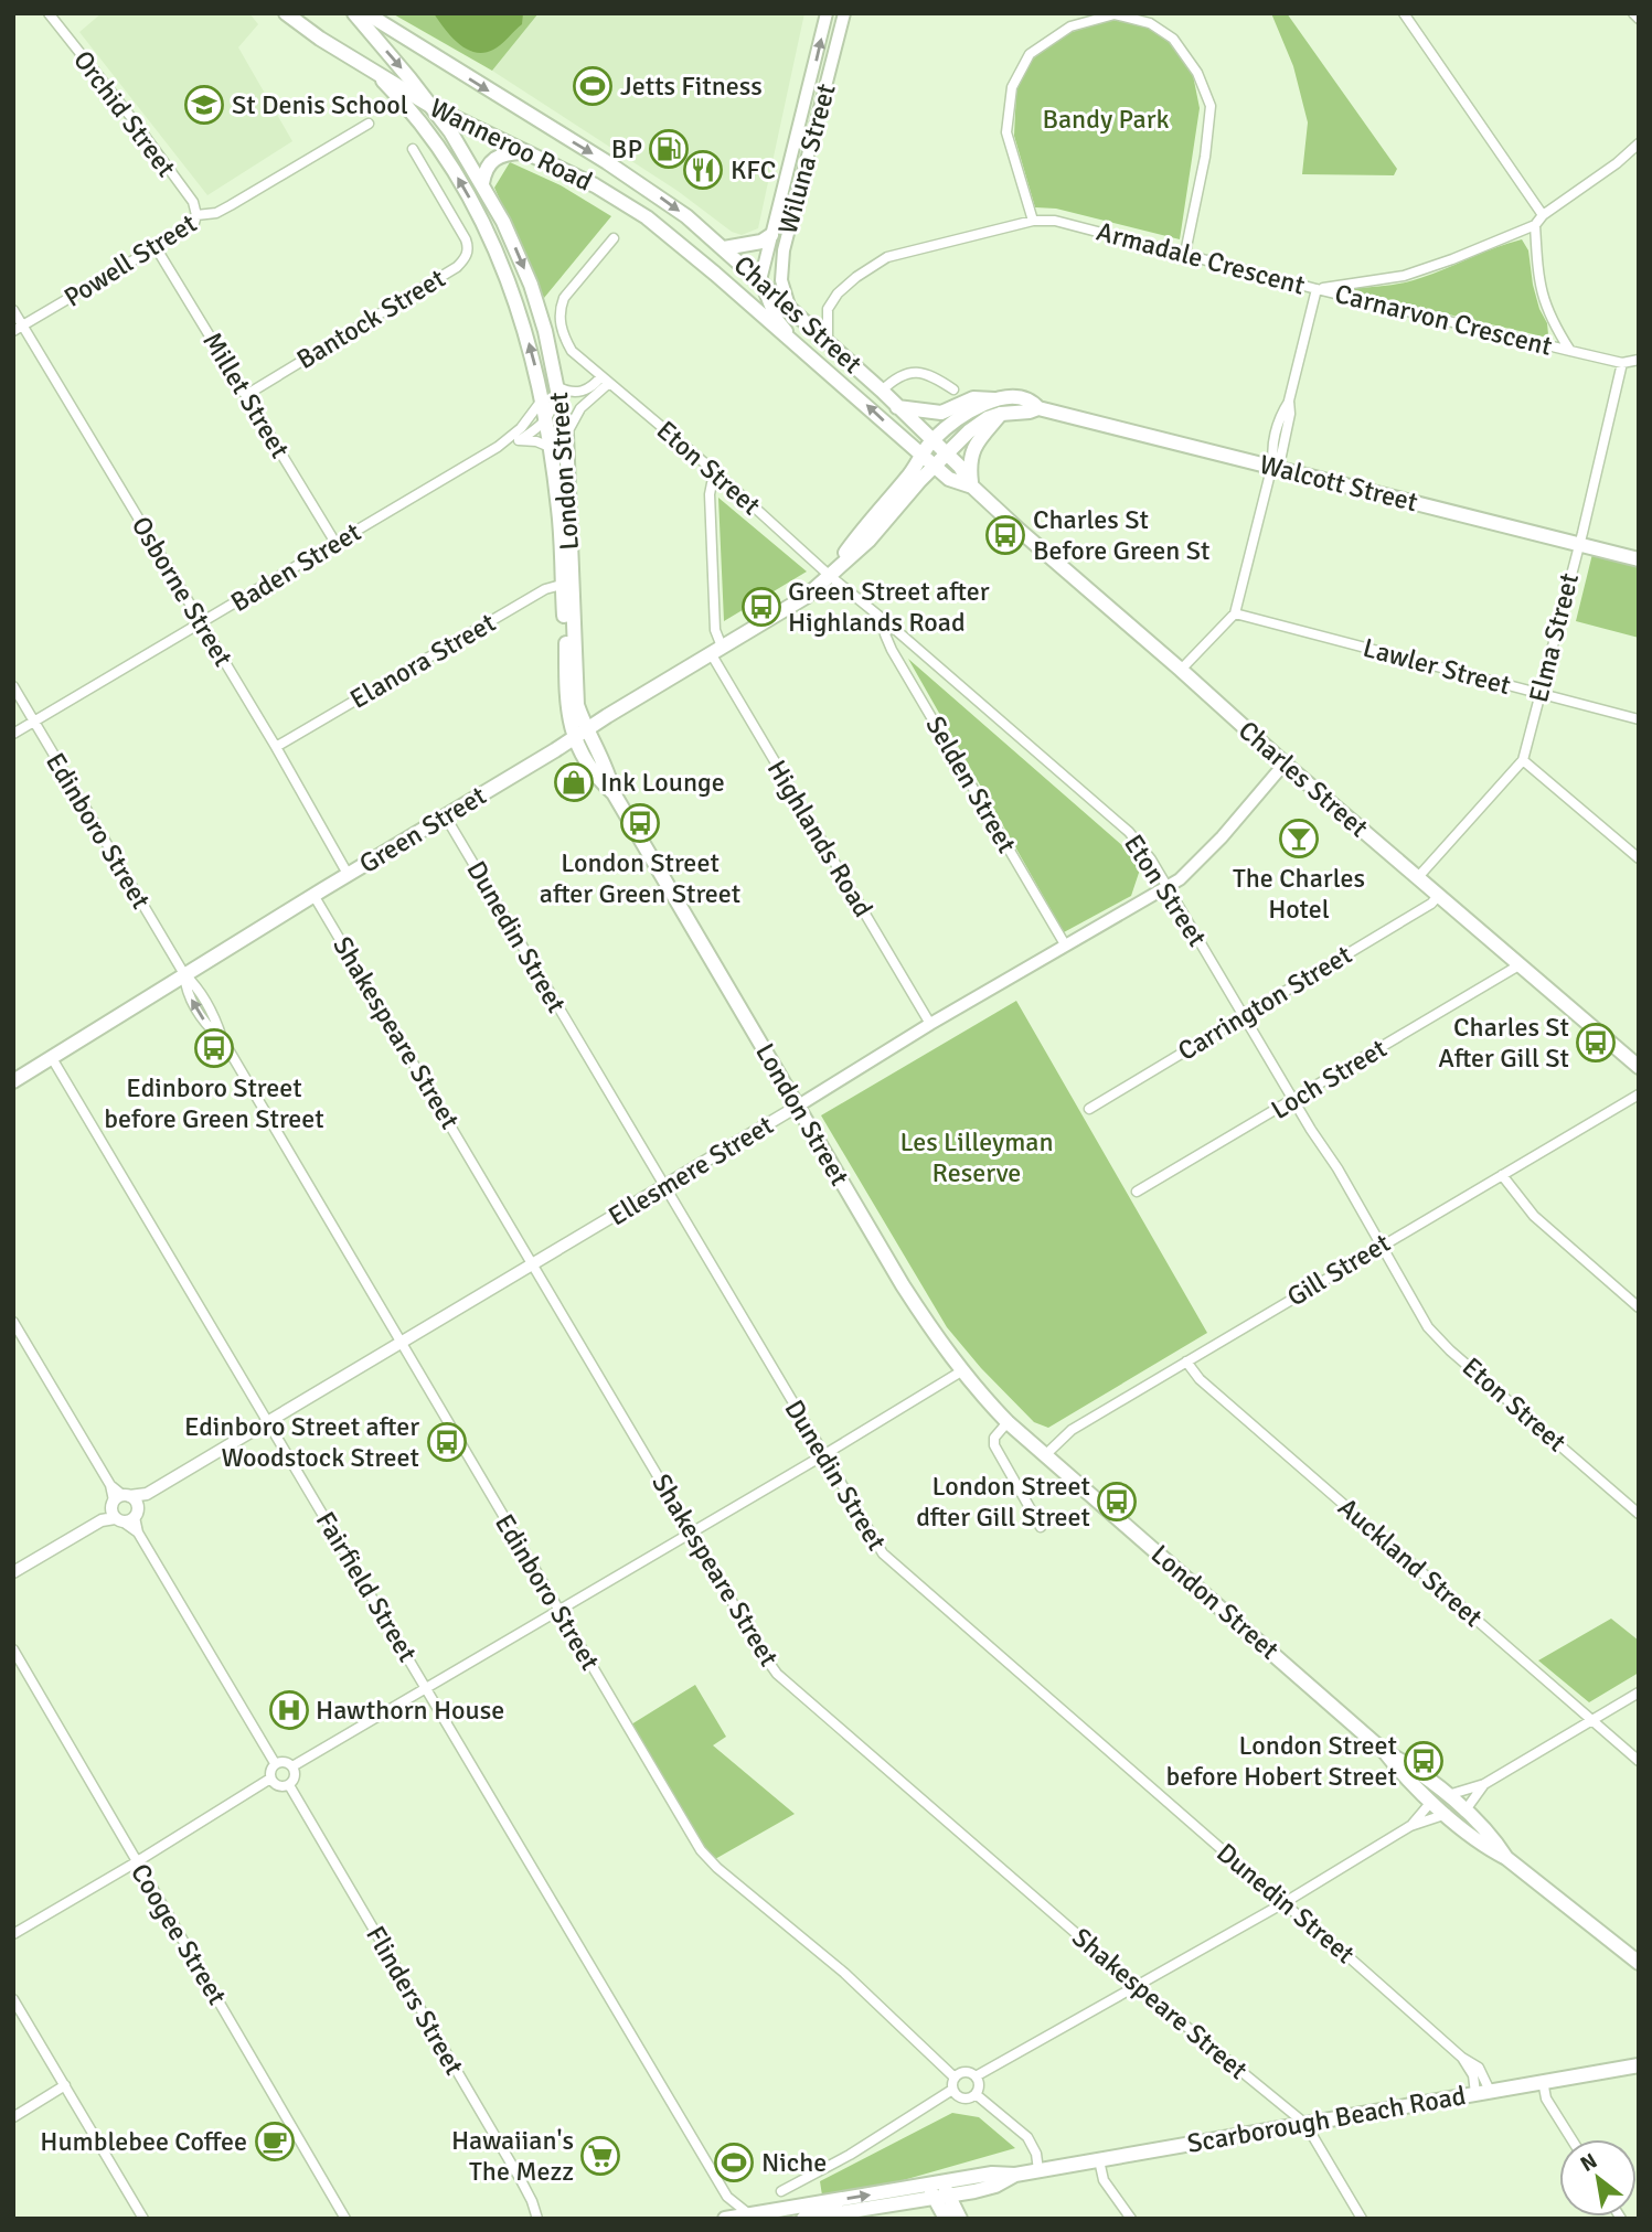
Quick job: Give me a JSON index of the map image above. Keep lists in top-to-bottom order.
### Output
{
  "streets": {
    "main road": [
      "Wanneroo Road",
      "Wiluna Street",
      "Charles Street",
      "London Street",
      "Walcott Street",
      "Green Street",
      "Ellesmere Street",
      "Scarborough Beach Road"
    ],
    "street": [
      "Orchid Street",
      "Armadale Crescent",
      "Powell Street",
      "Bantock Street",
      "Carnarvon Crescent",
      "Millet Street",
      "Eton Street",
      "Baden Street",
      "Osborne Street",
      "Elma Street",
      "Elanora Street",
      "Lawler Street",
      "Selden Street",
      "Edinboro Street",
      "Highlands Road",
      "Dunedin Street",
      "Carrington Street",
      "Shakespeare Street",
      "Loch Street",
      "Gill Street",
      "Auckland Street",
      "Fairfield Street",
      "Coogee Street",
      "Flinders Street"
    ]
  },
  "crossings": [
    ["Orchid Street", "Powell Street"],
    ["Wanneroo Road", "Charles Street"],
    ["Wanneroo Road", "London Street"],
    ["Wiluna Street", "Charles Street"],
    ["Armadale Crescent", "Charles Street"],
    ["Armadale Crescent", "Carnarvon Crescent"],
    ["Powell Street", "Millet Street"],
    ["Powell Street", "Osborne Street"],
    ["Charles Street", "Walcott Street"],
    ["Charles Street", "Elma Street"],
    ["Charles Street", "Green Street"],
    ["Charles Street", "Carrington Street"],
    ["Charles Street", "Loch Street"],
    ["Charles Street", "Ellesmere Street"],
    ["Bantock Street", "Millet Street"],
    ["Carnarvon Crescent", "Elma Street"],
    ["Millet Street", "Baden Street"],
    ["Eton Street", "Selden Street"],
    ["Eton Street", "Green Street"],
    ["Eton Street", "Highlands Road"],
    ["Eton Street", "Carrington Street"],
    ["Eton Street", "Loch Street"],
    ["Eton Street", "Ellesmere Street"],
    ["Eton Street", "Gill Street"],
    ["London Street", "Baden Street"],
    ["London Street", "Elanora Street"],
    ["London Street", "Green Street"],
    ["London Street", "Ellesmere Street"],
    ["London Street", "Gill Street"],
    ["Walcott Street", "Elma Street"],
    ["Walcott Street", "Green Street"],
    ["Baden Street", "Osborne Street"],
    ["Baden Street", "Edinboro Street"],
    ["Osborne Street", "Elanora Street"],
    ["Osborne Street", "Green Street"],
    ["Elma Street", "Lawler Street"],
    ["Selden Street", "Ellesmere Street"],
    ["Green Street", "Edinboro Street"],
    ["Green Street", "Highlands Road"],
    ["Green Street", "Dunedin Street"],
    ["Green Street", "Shakespeare Street"],
    ["Green Street", "Fairfield Street"],
    ["Edinboro Street", "Ellesmere Street"],
    ["Highlands Road", "Ellesmere Street"],
    ["Dunedin Street", "Ellesmere Street"],
    ["Dunedin Street", "Scarborough Beach Road"],
    ["Shakespeare Street", "Ellesmere Street"],
    ["Shakespeare Street", "Scarborough Beach Road"],
    ["Ellesmere Street", "Fairfield Street"],
    ["Gill Street", "Auckland Street"],
    ["Fairfield Street", "Scarborough Beach Road"]
  ],
  "parks": ["Bandy Park", "Les Lilleyman Reserve"],
  "places": {
    "sports": ["Jetts Fitness", "Niche"],
    "school or university": ["St Denis School"],
    "fuel station": ["BP"],
    "restaurant": ["KFC"],
    "bus stop": [
      "Charles St Before Green St",
      "Green Street after Highlands Road",
      "London Street after Green Street",
      "Charles St After Gill St",
      "Edinboro Street before Green Street",
      "Edinboro Street after Woodstock Street",
      "London Street dfter Gill Street",
      "London Street before Hobert Street"
    ],
    "shop": ["Ink Lounge"],
    "bar": ["The Charles Hotel"],
    "hospital": ["Hawthorn House"],
    "cafe": ["Humblebee Coffee"],
    "supermarket": ["Hawaiian's The Mezz"]
  },
  "north": "top left"
}
